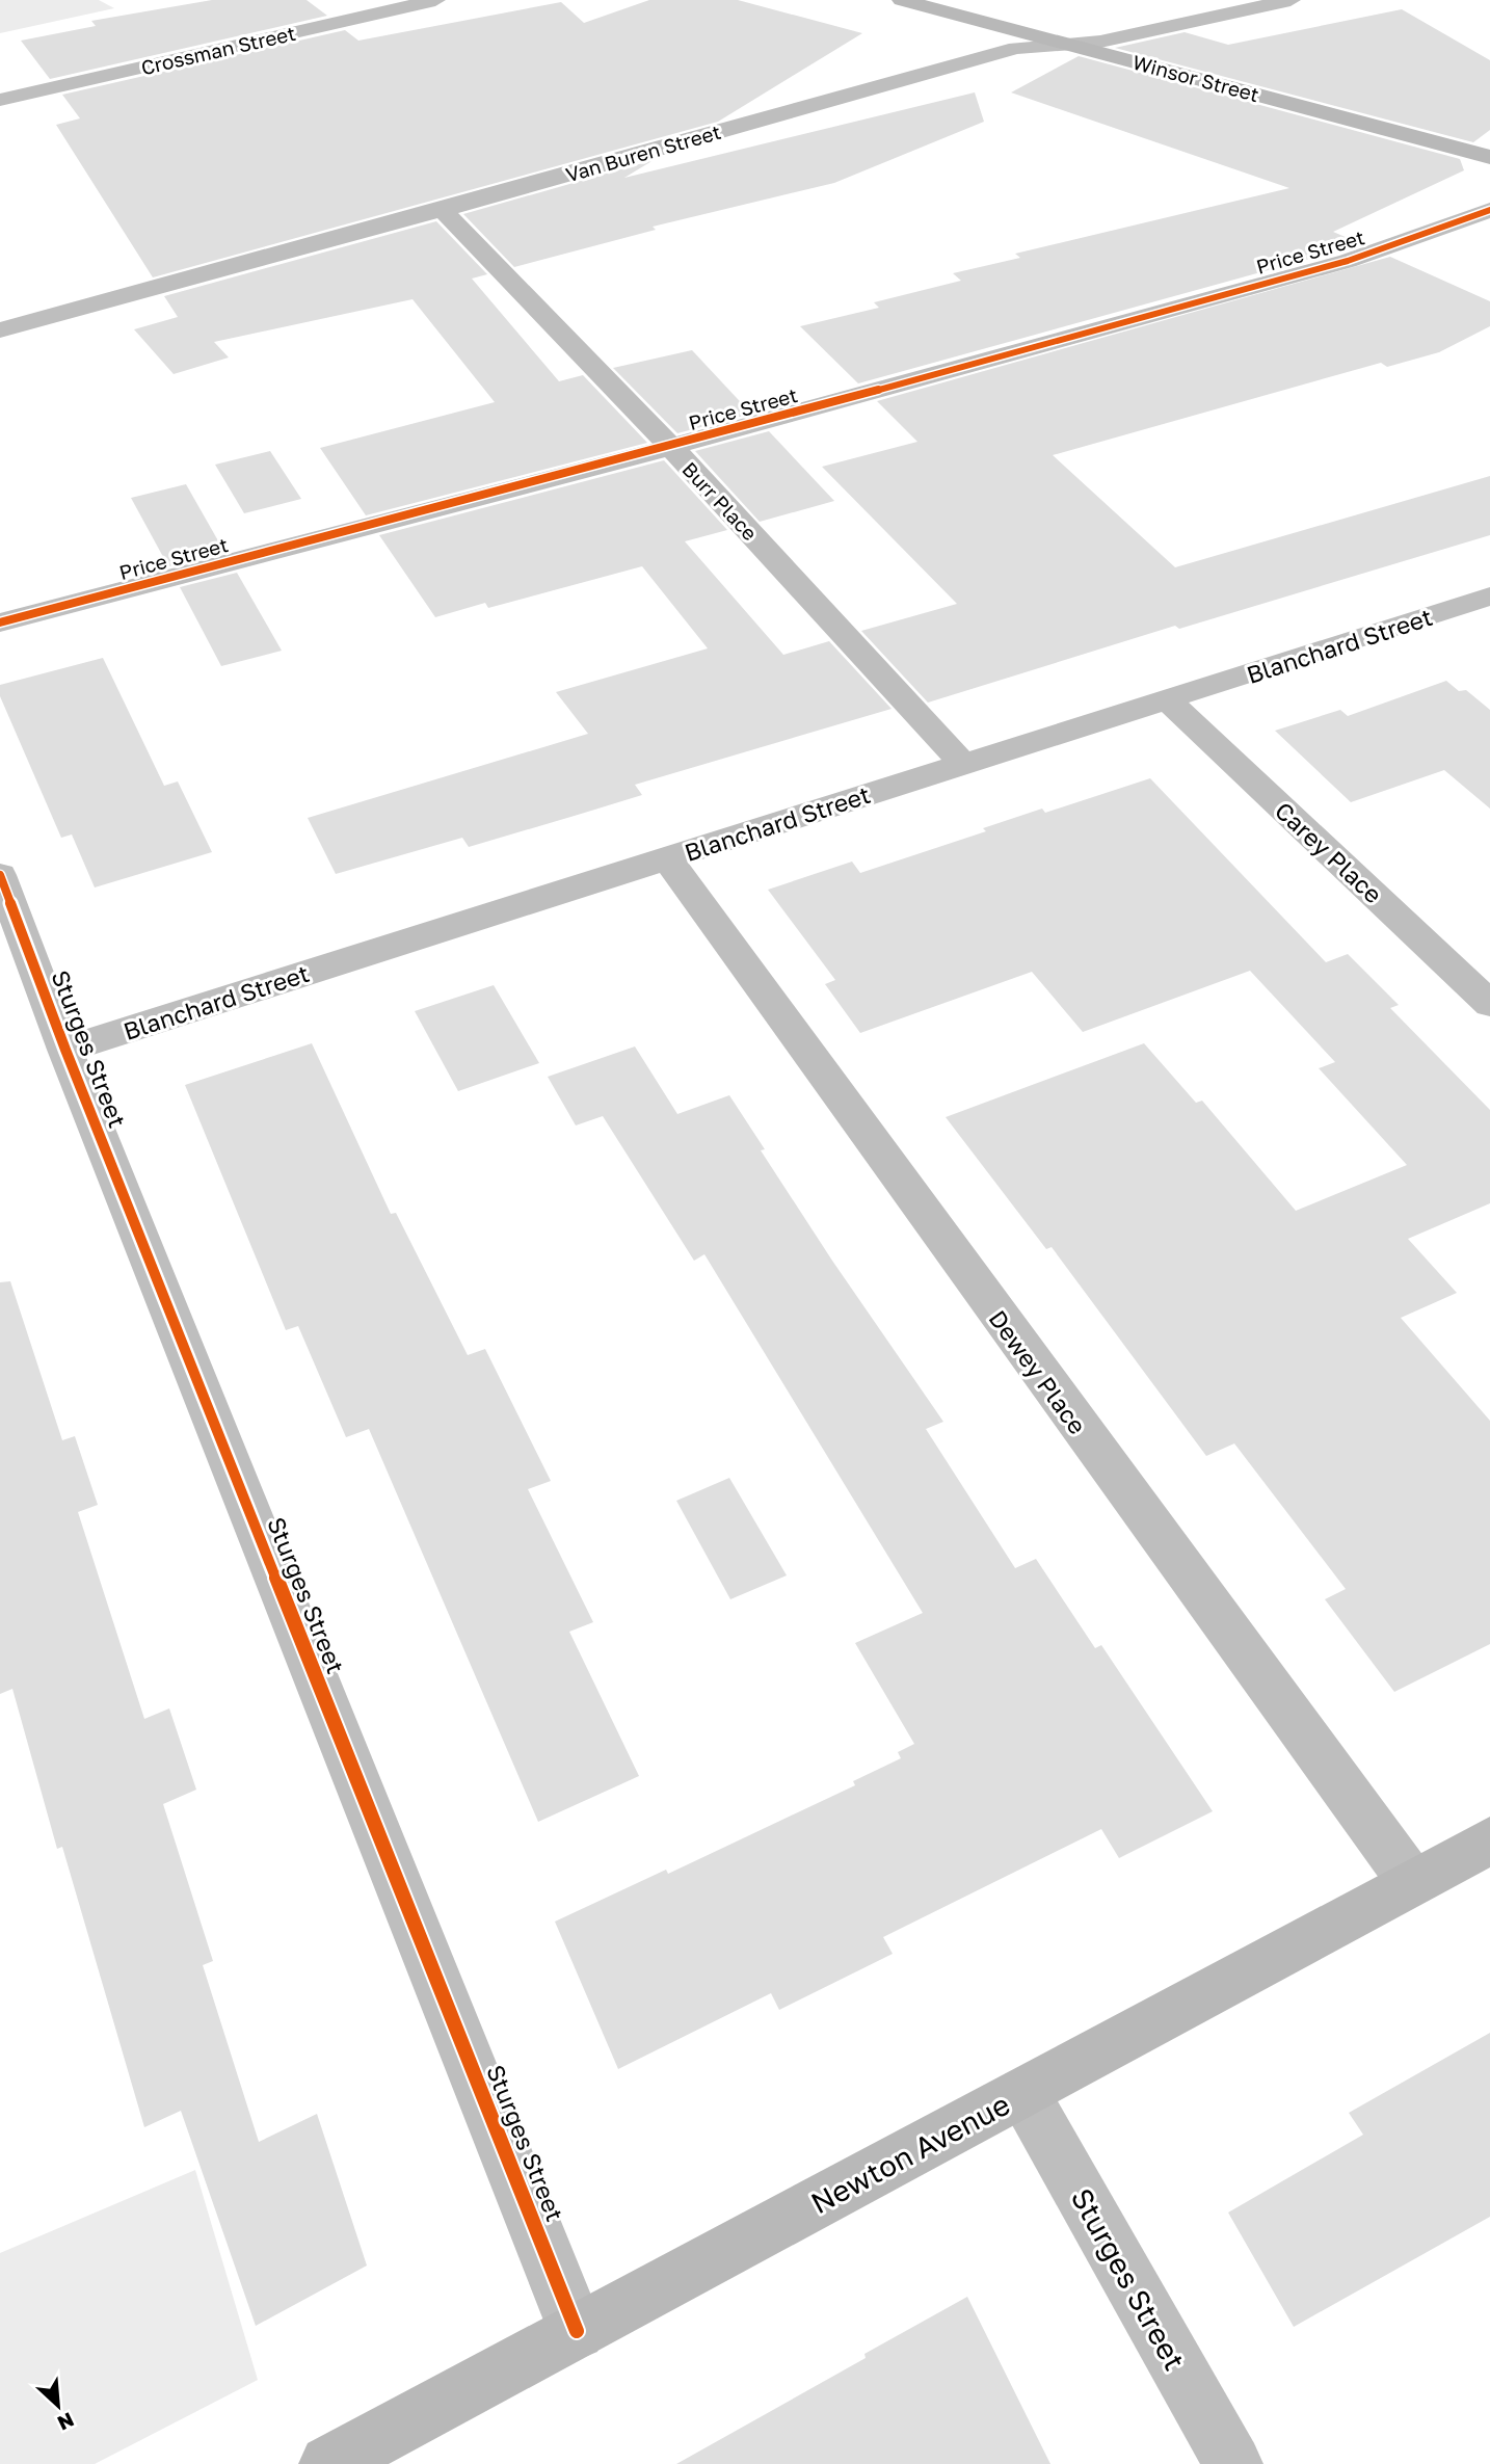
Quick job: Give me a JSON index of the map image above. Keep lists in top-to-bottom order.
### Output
{
  "streets": {
    "street": [
      "Crossman Street",
      "Winsor Street",
      "Van Buren Street",
      "Price Street",
      "Burr Place",
      "Blanchard Street",
      "Carey Place",
      "Sturges Street",
      "Dewey Place",
      "Newton Avenue"
    ]
  },
  "crossings": [
    ["Winsor Street", "Van Buren Street"],
    ["Van Buren Street", "Burr Place"],
    ["Price Street", "Burr Place"],
    ["Burr Place", "Blanchard Street"],
    ["Blanchard Street", "Carey Place"],
    ["Blanchard Street", "Sturges Street"],
    ["Blanchard Street", "Dewey Place"],
    ["Sturges Street", "Newton Avenue"],
    ["Dewey Place", "Newton Avenue"]
  ],
  "north": "bottom right"
}
